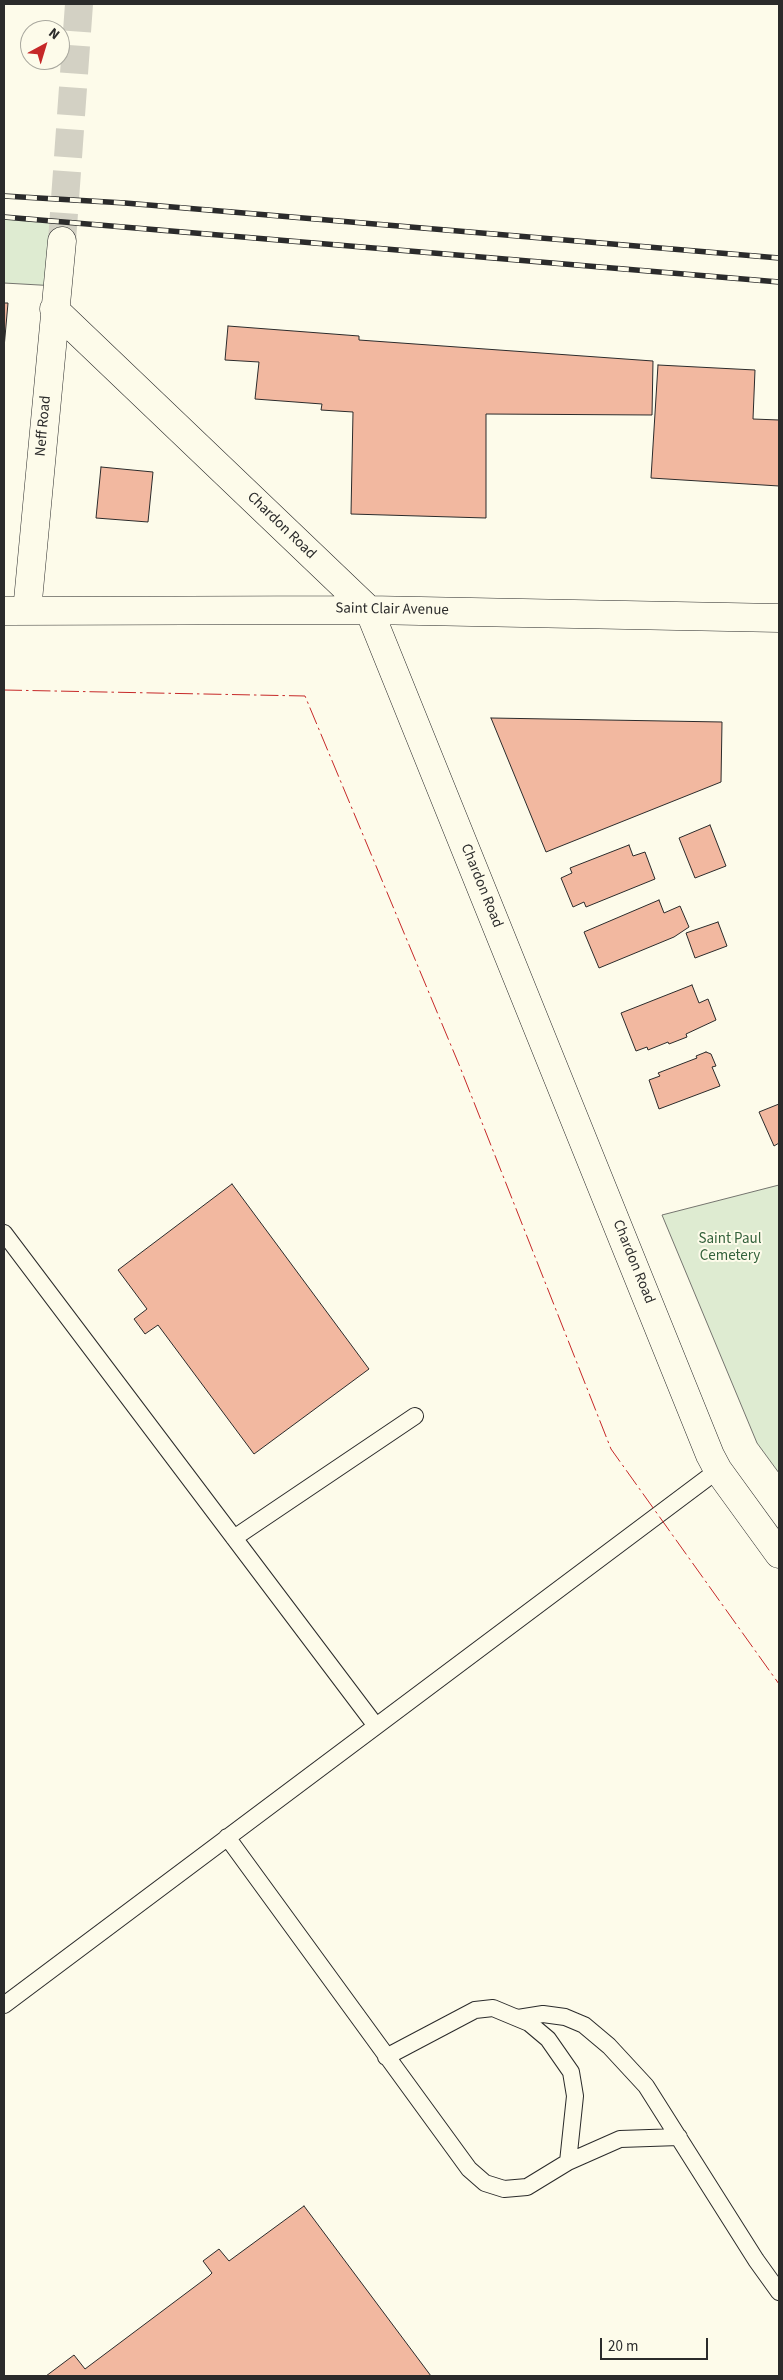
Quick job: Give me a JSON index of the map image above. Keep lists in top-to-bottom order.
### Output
{
  "streets": {
    "street": ["Neff Road", "Chardon Road", "Saint Clair Avenue"]
  },
  "crossings": [
    ["Neff Road", "Chardon Road"],
    ["Neff Road", "Saint Clair Avenue"],
    ["Chardon Road", "Saint Clair Avenue"]
  ],
  "parks": ["Saint Paul Cemetery"],
  "scale_bar": "20 m",
  "north": "top right"
}
